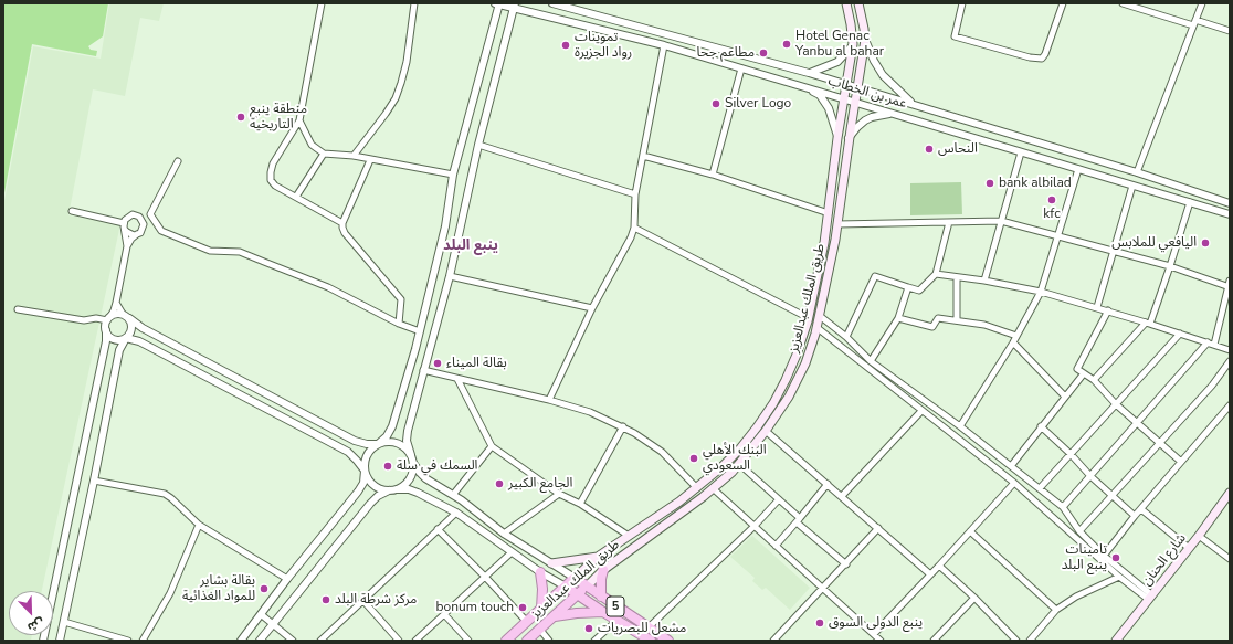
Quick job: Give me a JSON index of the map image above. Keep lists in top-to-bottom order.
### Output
{
  "streets": {
    "highway": ["طريق الملك عبدالعزيز", "5"],
    "main road": ["شارع الحنان"],
    "street": ["عمر بن الخطاب"]
  },
  "crossings": [
    ["عمر بن الخطاب", "طريق الملك عبدالعزيز"],
    ["طريق الملك عبدالعزيز", "5"]
  ],
  "districts": ["ينبع البلد"],
  "places": [
    "Hotel Genac Yanbu al bahar",
    "تموينات رواد الجزيرة",
    "مطاعم جحا",
    "Silver Logo",
    "منطقة ينبع التاريخية",
    "النحاس",
    "bank albilad",
    "kfc",
    "اليافعي للملابس",
    "بقالة الميناء",
    "البنك الأهلي السعودي",
    "السمك في سلة",
    "الجامع الكبير",
    "تامينات ينبع البلد",
    "بقالة بشاير للمواد الغذائية",
    "مركز شرطة البلد",
    "bonum touch",
    "ينبع الدولى السوق",
    "مشعل للبصريات"
  ],
  "north": "bottom right"
}
